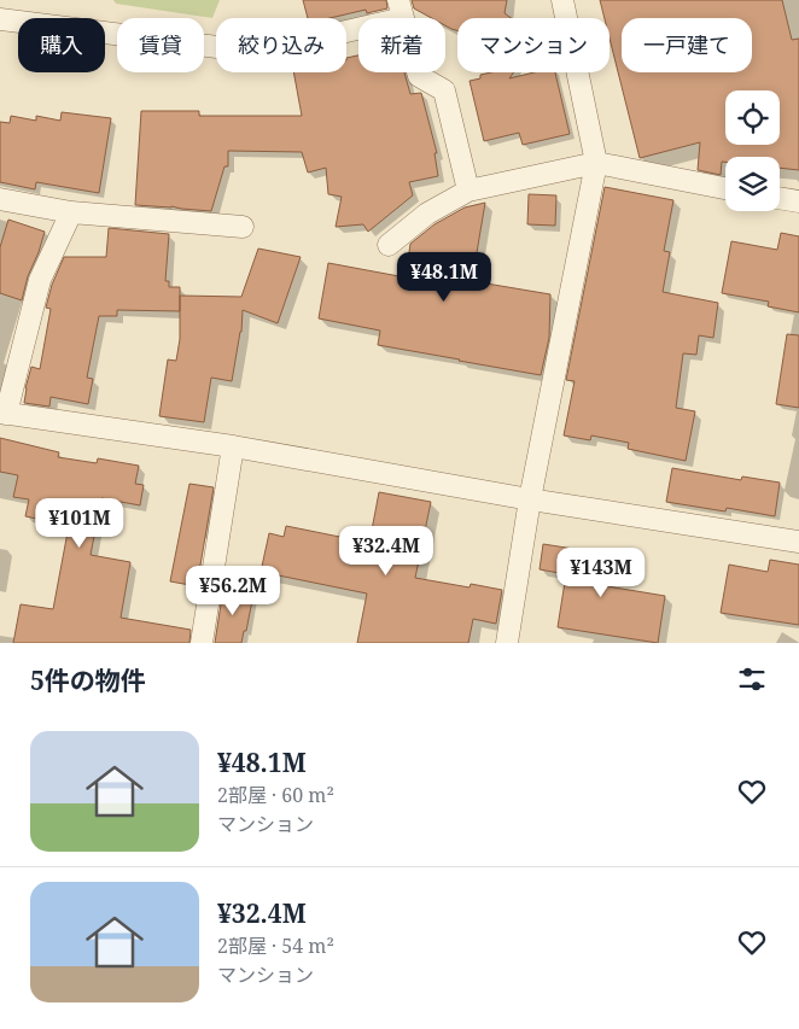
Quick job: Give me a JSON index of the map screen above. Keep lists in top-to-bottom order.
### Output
{
  "page": {
    "chip": [
      "購入",
      "賃貸",
      "絞り込み",
      "新着",
      "マンション",
      "一戸建て"
    ],
    "price": [
      "¥48.1M",
      "¥101M",
      "¥32.4M",
      "¥143M",
      "¥56.2M"
    ],
    "heading": "5件の物件",
    "list": [
      {
        "name": "¥48.1M",
        "note": "2部屋 · 60 m² · マンション"
      },
      {
        "name": "¥32.4M",
        "note": "2部屋 · 54 m² · マンション"
      }
    ]
  }
}
